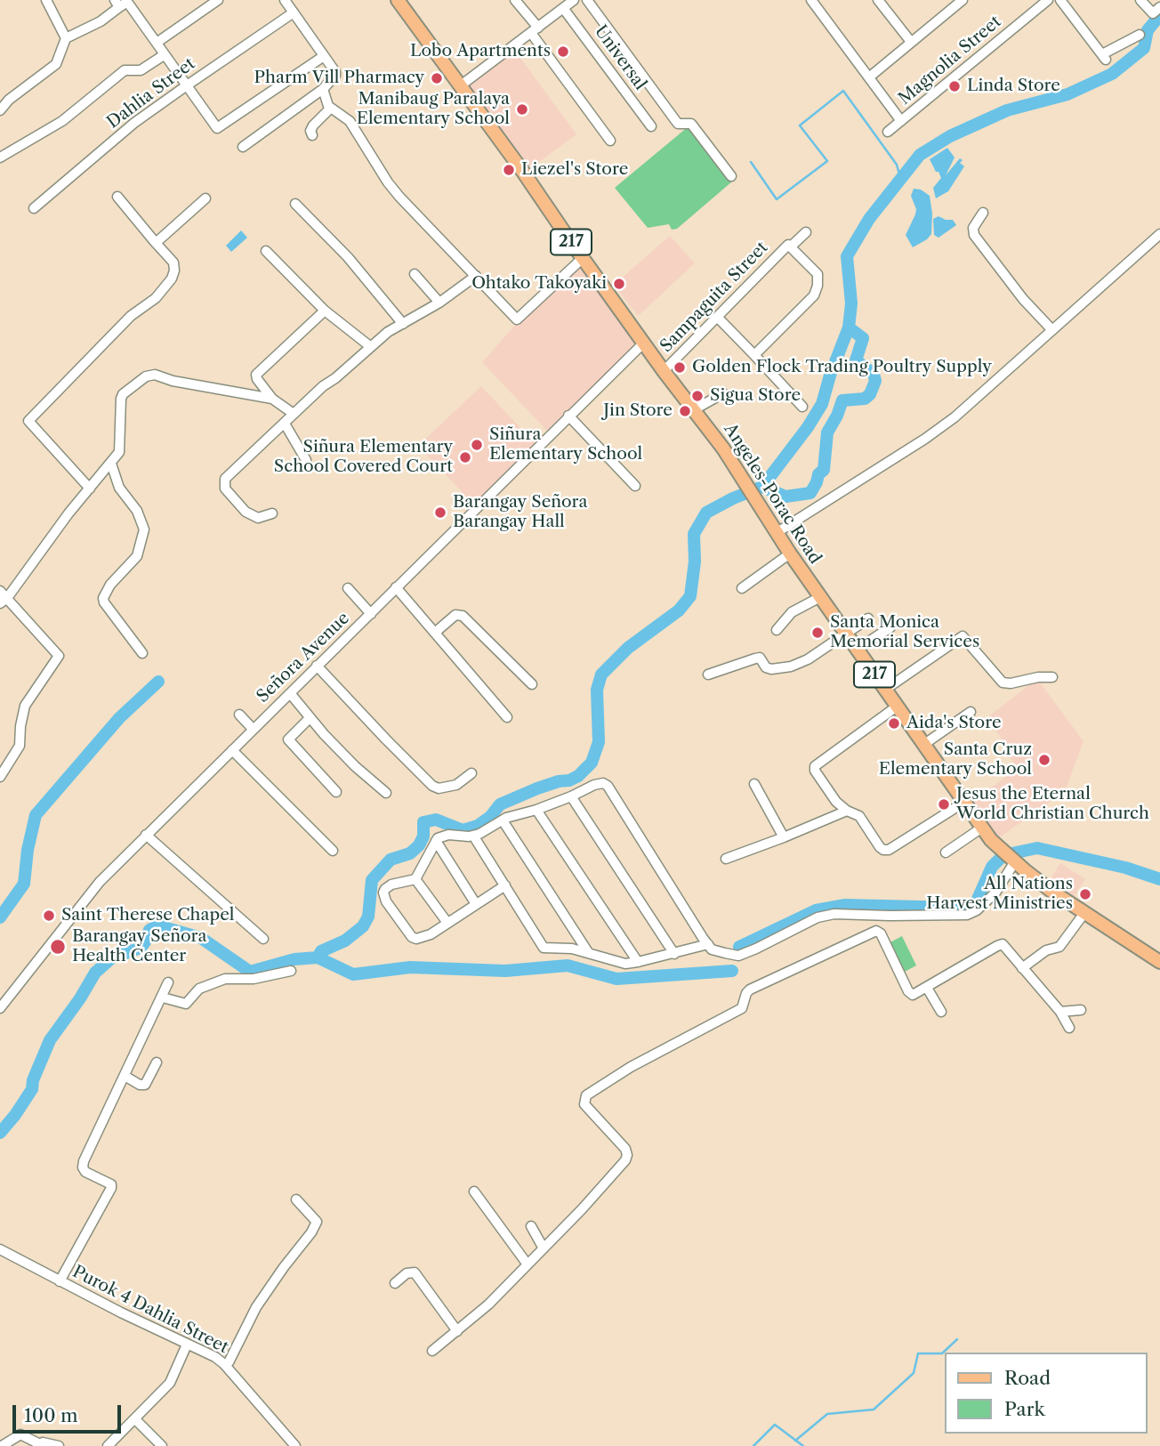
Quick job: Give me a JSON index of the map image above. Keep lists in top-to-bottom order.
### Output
{
  "streets": {
    "main road": ["217", "Angeles-Porac Road"],
    "street": [
      "Universal",
      "Magnolia Street",
      "Dahlia Street",
      "Sampaguita Street",
      "Señora Avenue",
      "Purok 4 Dahlia Street"
    ]
  },
  "crossings": [
    ["Sampaguita Street", "Angeles-Porac Road"],
    ["Angeles-Porac Road", "Señora Avenue"]
  ],
  "places": [
    "Lobo Apartments",
    "Pharm Vill Pharmacy",
    "Linda Store",
    "Manibaug Paralaya Elementary School",
    "Liezel's Store",
    "Ohtako Takoyaki",
    "Golden Flock Trading Poultry Supply",
    "Sigua Store",
    "Jin Store",
    "Siñura Elementary School",
    "Siñura Elementary School Covered Court",
    "Barangay Señora Barangay Hall",
    "Santa Monica Memorial Services",
    "Aida's Store",
    "Santa Cruz Elementary School",
    "Jesus the Eternal World Christian Church",
    "All Nations Harvest Ministries",
    "Saint Therese Chapel",
    "Barangay Señora Health Center"
  ],
  "legend": ["Road", "Park"],
  "scale_bar": "100 m"
}
